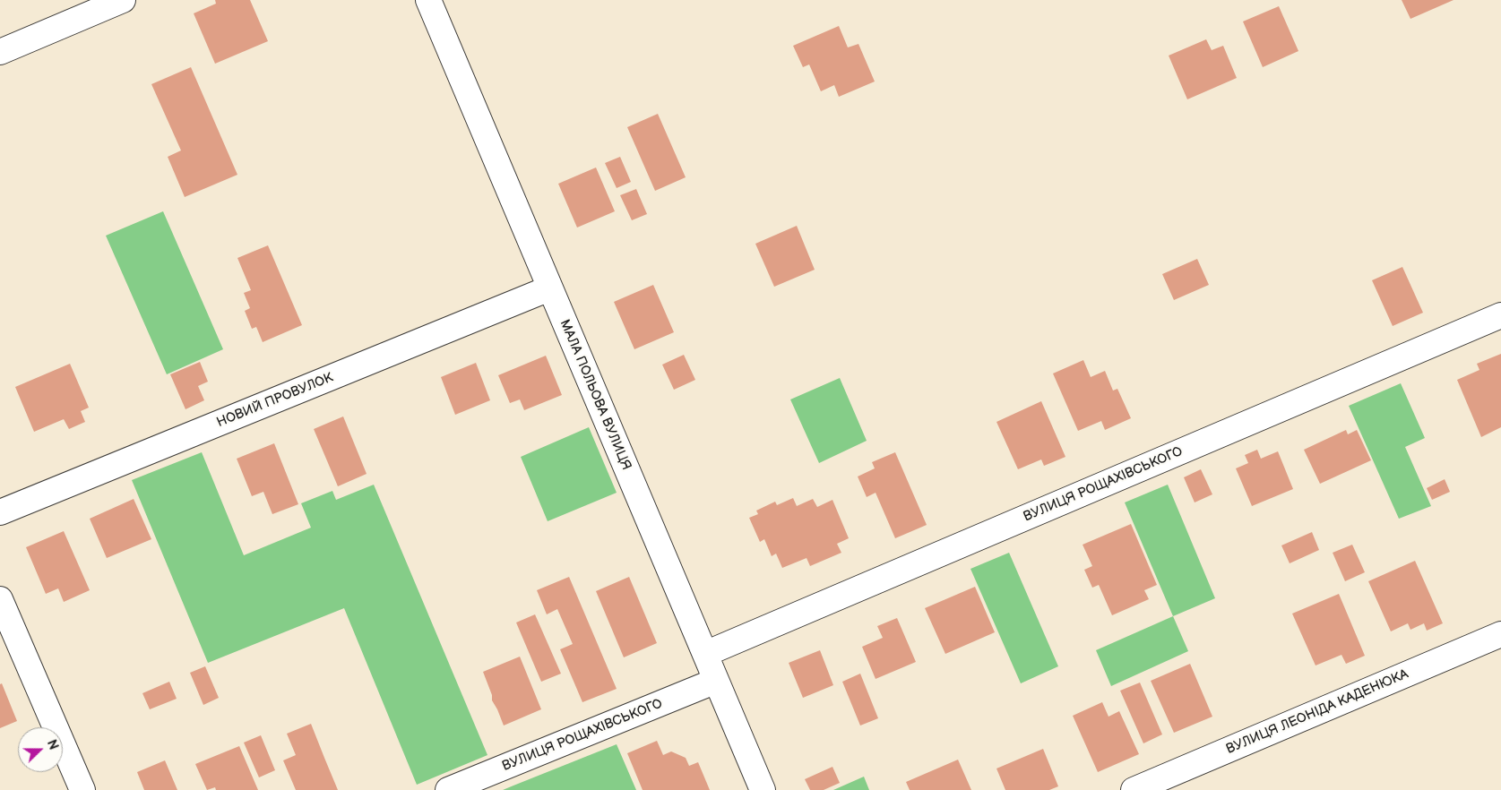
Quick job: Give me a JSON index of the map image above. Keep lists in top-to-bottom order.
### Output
{
  "streets": {
    "street": [
      "МАЛА ПОЛЬОВА ВУЛИЦЯ",
      "НОВИЙ ПРОВУЛОК",
      "ВУЛИЦЯ РОЩАХІВСЬКОГО",
      "ВУЛИЦЯ ЛЕОНІДА КАДЕНЮКА"
    ]
  },
  "crossings": [
    ["МАЛА ПОЛЬОВА ВУЛИЦЯ", "НОВИЙ ПРОВУЛОК"],
    ["МАЛА ПОЛЬОВА ВУЛИЦЯ", "ВУЛИЦЯ РОЩАХІВСЬКОГО"]
  ],
  "north": "right"
}
